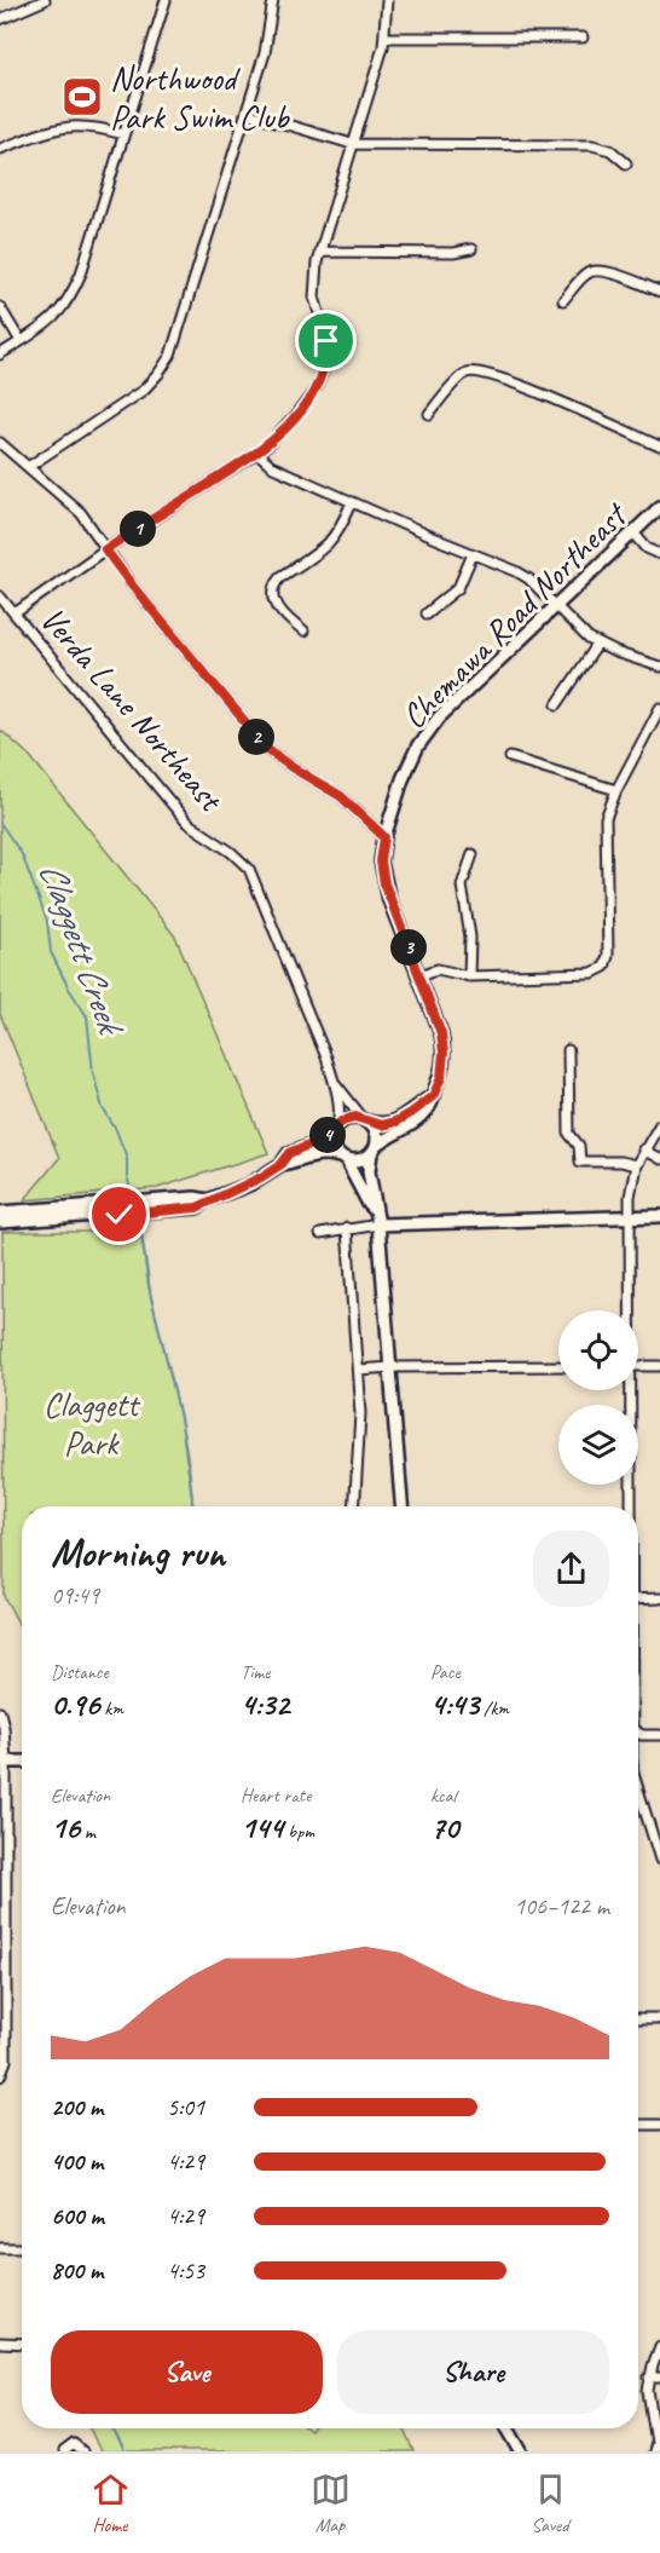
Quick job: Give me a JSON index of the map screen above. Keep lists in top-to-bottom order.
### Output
{
  "streets": {
    "main road": ["Chemawa Road Northeast"],
    "street": ["Verda Lane Northeast"]
  },
  "crossings": [
    ["Chemawa Road Northeast", "Verda Lane Northeast"]
  ],
  "water": ["Claggett Creek"],
  "parks": ["Claggett Park"],
  "places": {
    "sports": ["Northwood Park Swim Club"]
  },
  "page": {
    "pins": [
      "1",
      "2",
      "3",
      "4"
    ],
    "heading": ["Morning run", "09:49"],
    "stats": [
      ["Distance", "0.96 km"],
      ["Time", "4:32"],
      ["Pace", "4:43 /km"],
      ["Elevation", "16 m"],
      ["Heart rate", "144 bpm"],
      ["kcal", "70"]
    ],
    "chart": ["Elevation", "106–122 m"],
    "list": [
      {
        "name": "200 m",
        "note": "5:01"
      },
      {
        "name": "400 m",
        "note": "4:29"
      },
      {
        "name": "600 m",
        "note": "4:29"
      },
      {
        "name": "800 m",
        "note": "4:53"
      }
    ],
    "buttons": ["Save", "Share"],
    "tabs": ["Home", "Map", "Saved"]
  }
}
